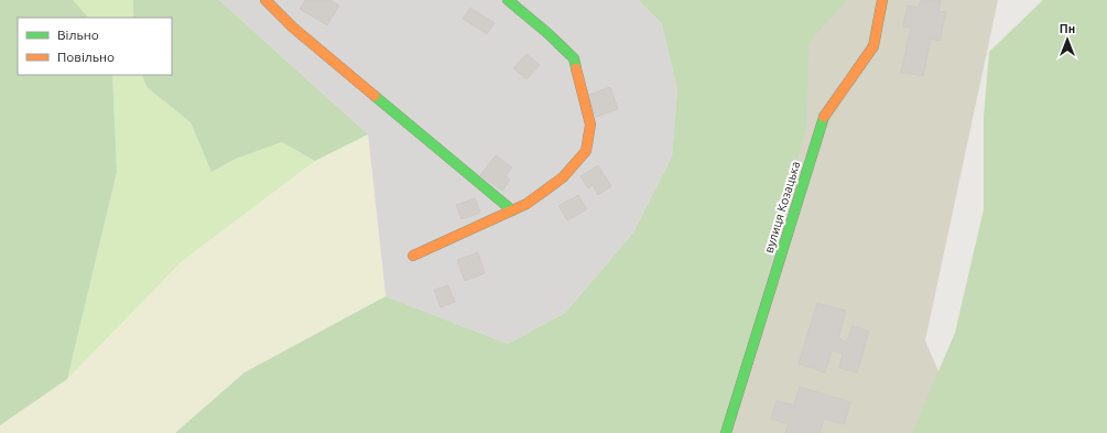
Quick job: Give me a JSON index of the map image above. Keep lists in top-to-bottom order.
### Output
{
  "streets": {
    "street": ["вулиця Козацька"]
  },
  "legend": ["Вільно", "Повільно"],
  "north": "top"
}
